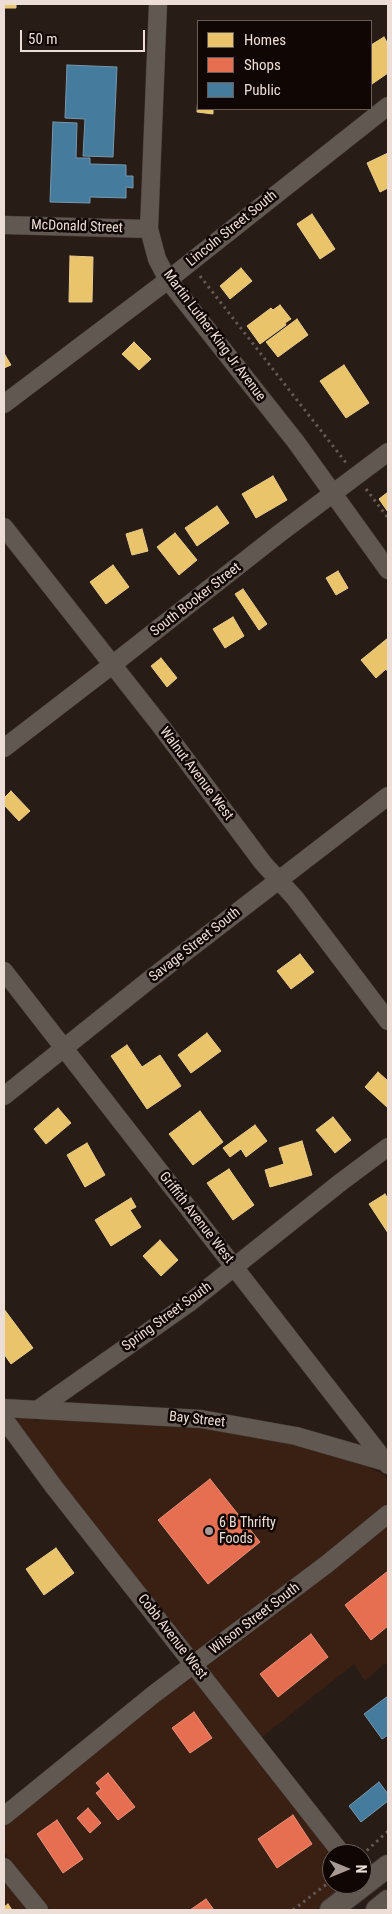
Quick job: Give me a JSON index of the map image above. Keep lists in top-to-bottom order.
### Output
{
  "streets": {
    "street": [
      "McDonald Street",
      "Lincoln Street South",
      "Martin Luther King Jr Avenue",
      "South Booker Street",
      "Walnut Avenue West",
      "Savage Street South",
      "Griffith Avenue West",
      "Spring Street South",
      "Bay Street",
      "Wilson Street South",
      "Cobb Avenue West"
    ]
  },
  "crossings": [
    ["McDonald Street", "Martin Luther King Jr Avenue"],
    ["Lincoln Street South", "Martin Luther King Jr Avenue"],
    ["Martin Luther King Jr Avenue", "South Booker Street"],
    ["South Booker Street", "Walnut Avenue West"],
    ["Walnut Avenue West", "Savage Street South"],
    ["Savage Street South", "Griffith Avenue West"],
    ["Griffith Avenue West", "Spring Street South"],
    ["Griffith Avenue West", "Bay Street"],
    ["Spring Street South", "Bay Street"],
    ["Wilson Street South", "Cobb Avenue West"]
  ],
  "places": ["6 B Thrifty Foods"],
  "legend": ["Homes", "Shops", "Public"],
  "scale_bar": "50 m",
  "north": "right"
}
